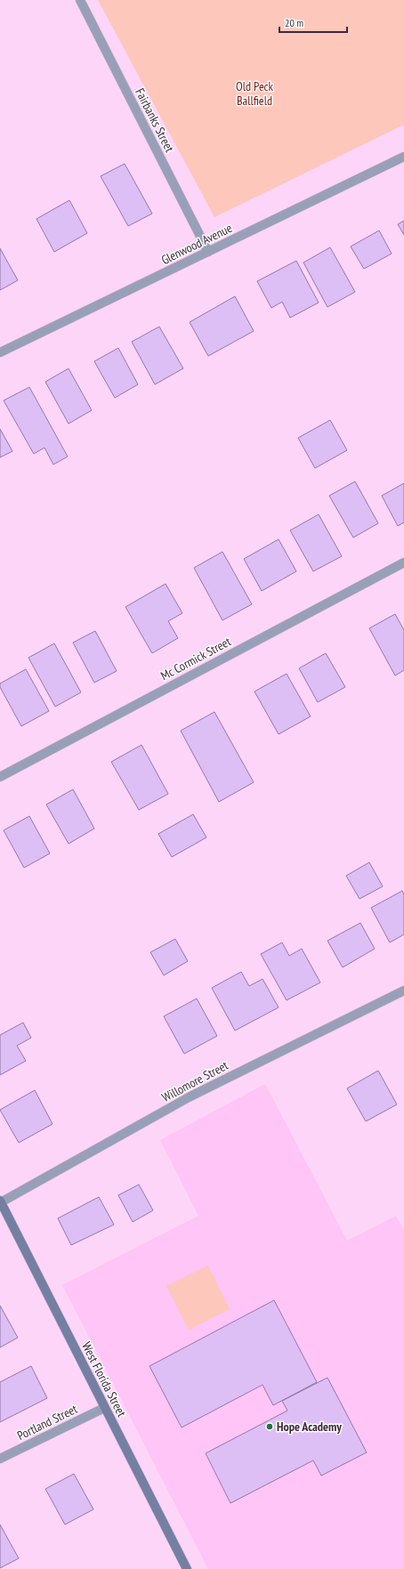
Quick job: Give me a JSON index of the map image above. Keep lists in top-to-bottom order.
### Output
{
  "streets": {
    "main road": ["West Florida Street"],
    "street": [
      "Fairbanks Street",
      "Glenwood Avenue",
      "Mc Cormick Street",
      "Willomore Street",
      "Portland Street"
    ]
  },
  "crossings": [
    ["Fairbanks Street", "Glenwood Avenue"],
    ["Willomore Street", "West Florida Street"],
    ["West Florida Street", "Portland Street"]
  ],
  "parks": ["Old Peck Ballfield"],
  "places": ["Hope Academy"],
  "scale_bar": "20 m"
}
